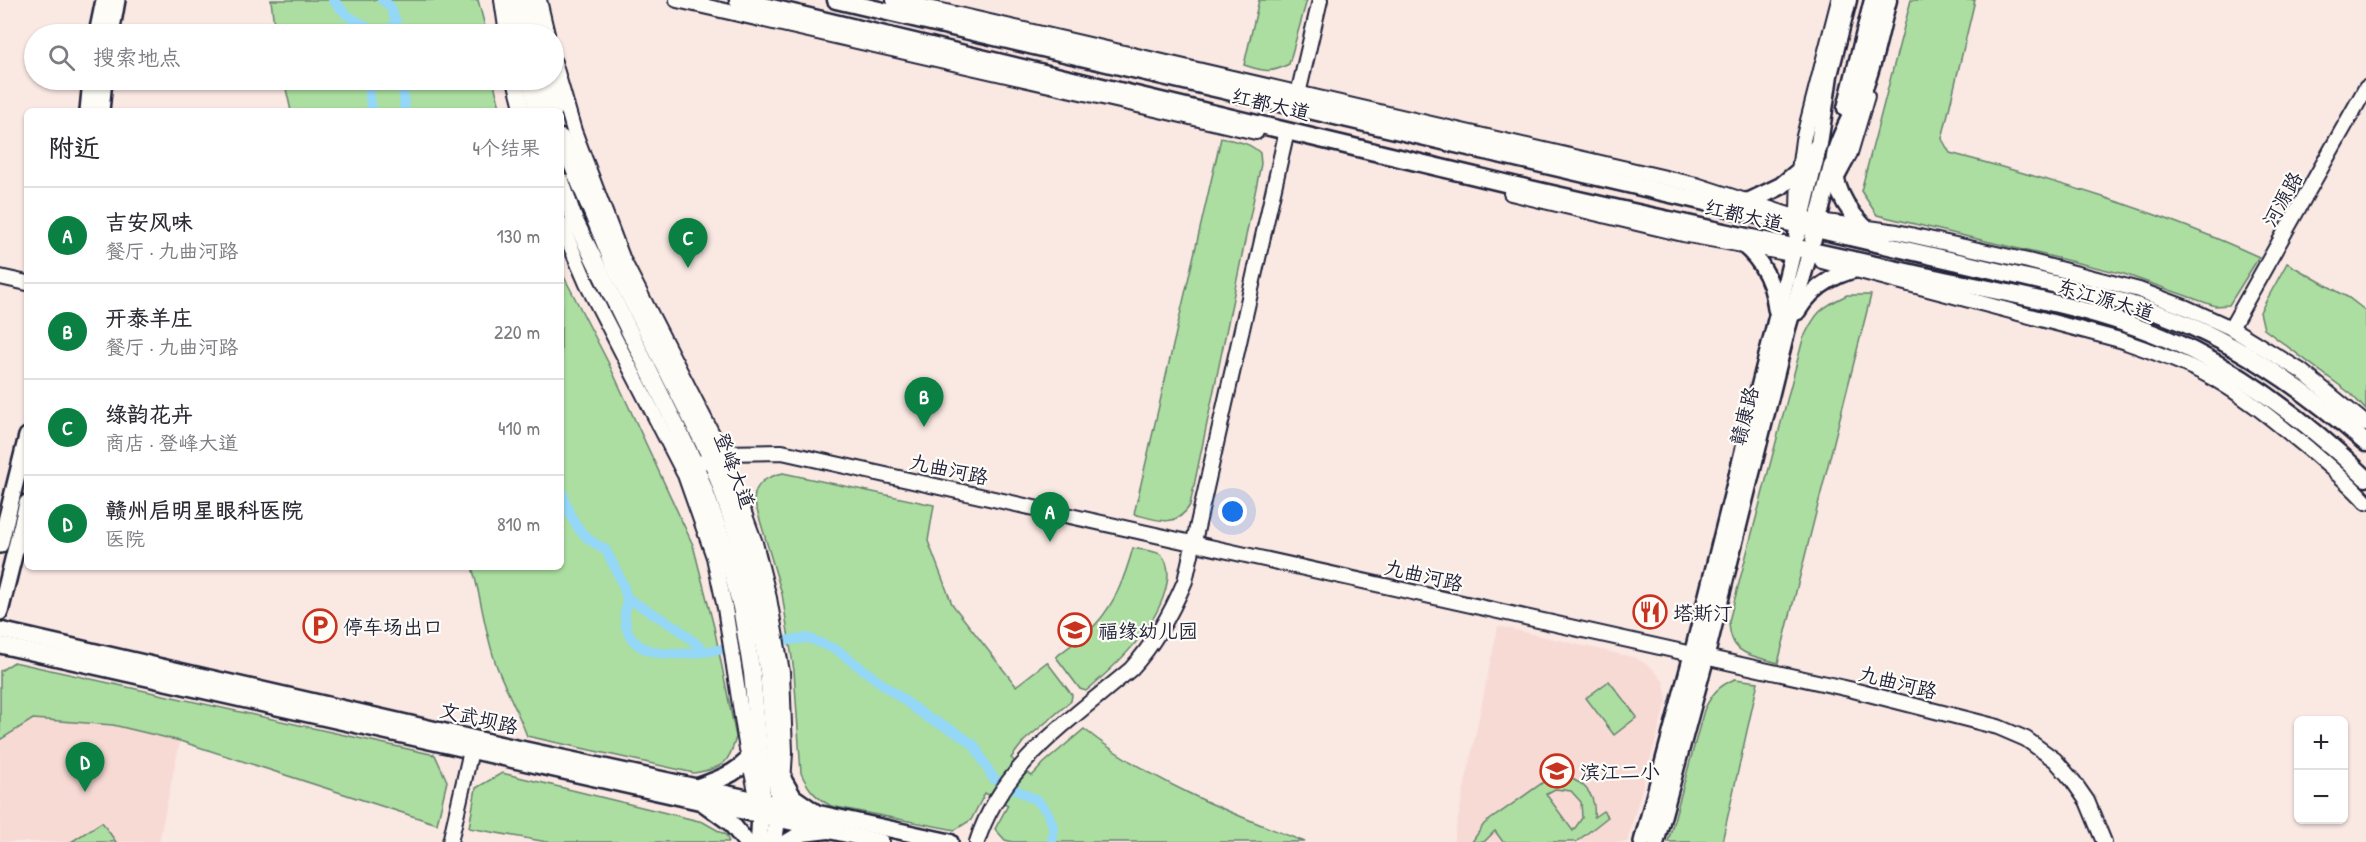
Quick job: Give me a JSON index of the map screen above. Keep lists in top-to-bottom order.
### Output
{
  "streets": {
    "main road": [
      "红都大道",
      "东江源大道",
      "赣康路",
      "登峰大道",
      "文武坝路"
    ],
    "street": ["河源路", "九曲河路"]
  },
  "crossings": [
    ["红都大道", "东江源大道"],
    ["红都大道", "赣康路"],
    ["东江源大道", "赣康路"],
    ["赣康路", "九曲河路"],
    ["九曲河路", "登峰大道"],
    ["登峰大道", "文武坝路"]
  ],
  "places": {
    "restaurant": ["塔斯汀"],
    "parking": ["停车场出口"],
    "school or university": ["福缘幼儿园", "滨江二小"]
  },
  "page": {
    "search": "搜索地点",
    "heading": ["附近", "4个结果"],
    "list": [
      {
        "mark": "A",
        "name": "吉安风味",
        "note": "餐厅 · 九曲河路",
        "value": "130 m"
      },
      {
        "mark": "B",
        "name": "开泰羊庄",
        "note": "餐厅 · 九曲河路",
        "value": "220 m"
      },
      {
        "mark": "C",
        "name": "绿韵花卉",
        "note": "商店 · 登峰大道",
        "value": "410 m"
      },
      {
        "mark": "D",
        "name": "赣州启明星眼科医院",
        "note": "医院",
        "value": "810 m"
      }
    ],
    "pins": [
      "C",
      "B",
      "A",
      "D"
    ],
    "map_buttons": ["+", "−"]
  }
}
